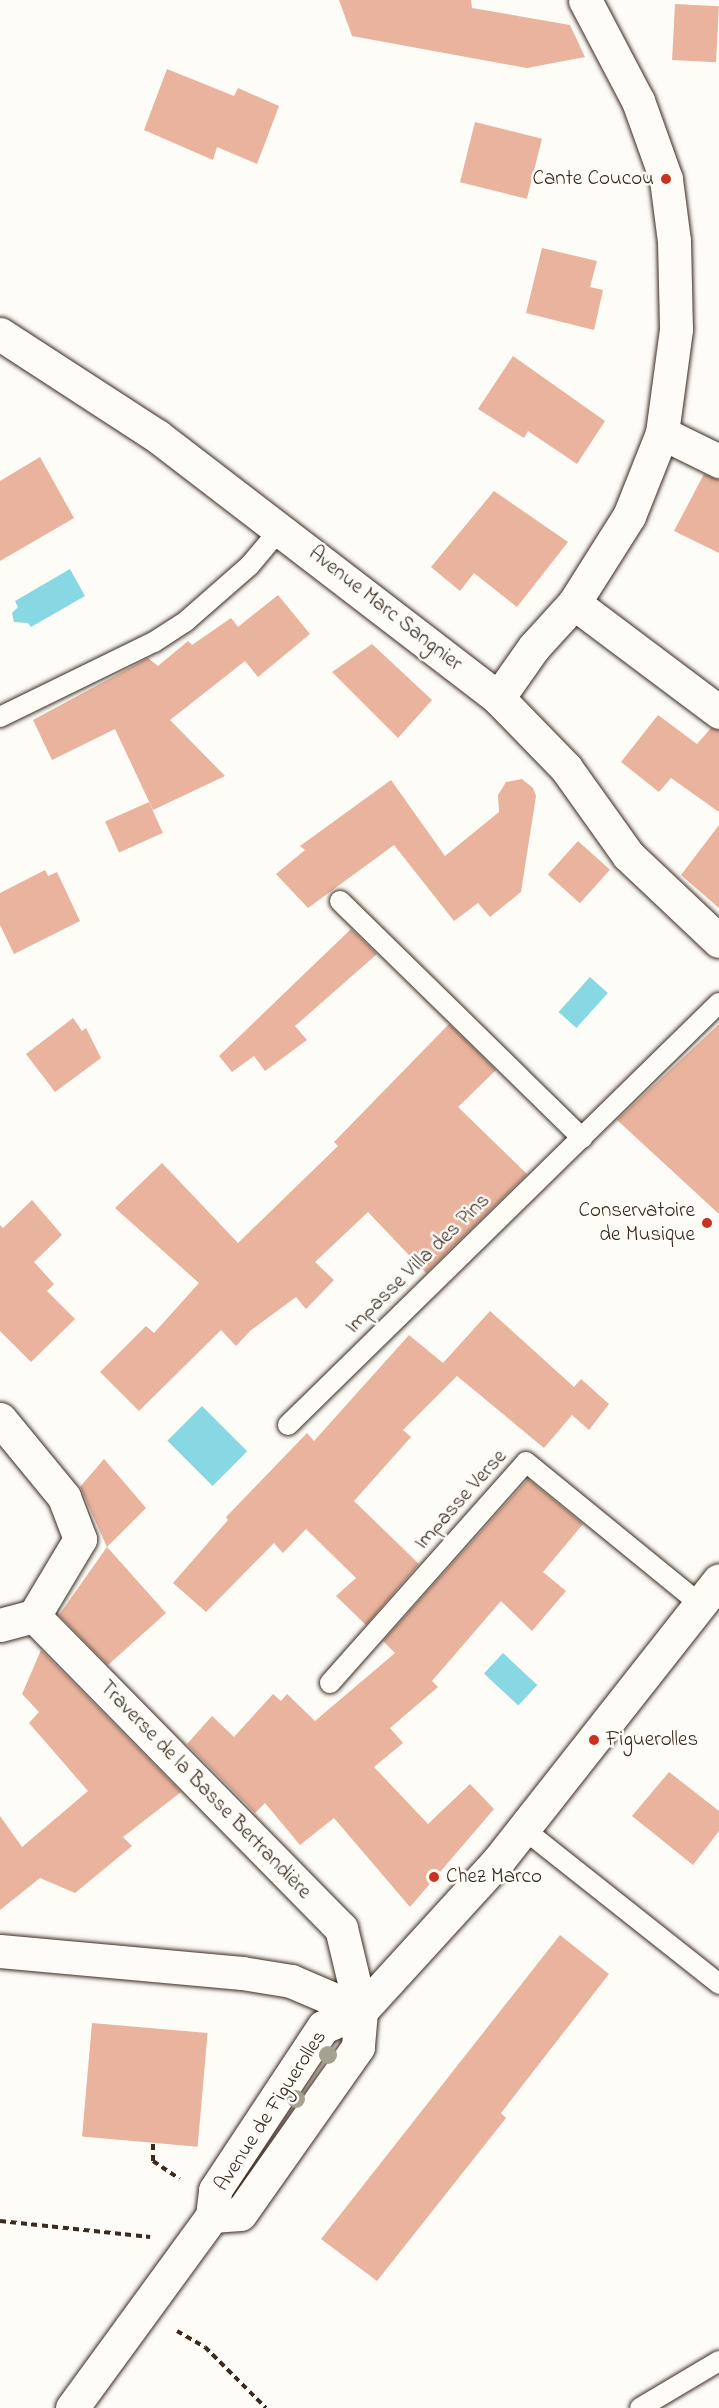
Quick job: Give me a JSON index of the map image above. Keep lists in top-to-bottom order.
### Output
{
  "streets": {
    "street": ["Avenue Marc Sangnier", "Traverse de la Basse Bertrandière", "Avenue de Figuerolles"],
    "lane": ["Impasse Villa des Pins", "Impasse Verse"]
  },
  "crossings": [
    ["Traverse de la Basse Bertrandière", "Avenue de Figuerolles"]
  ],
  "places": [
    "Cante Coucou",
    "Conservatoire de Musique",
    "Figuerolles",
    "Chez Marco"
  ]
}
